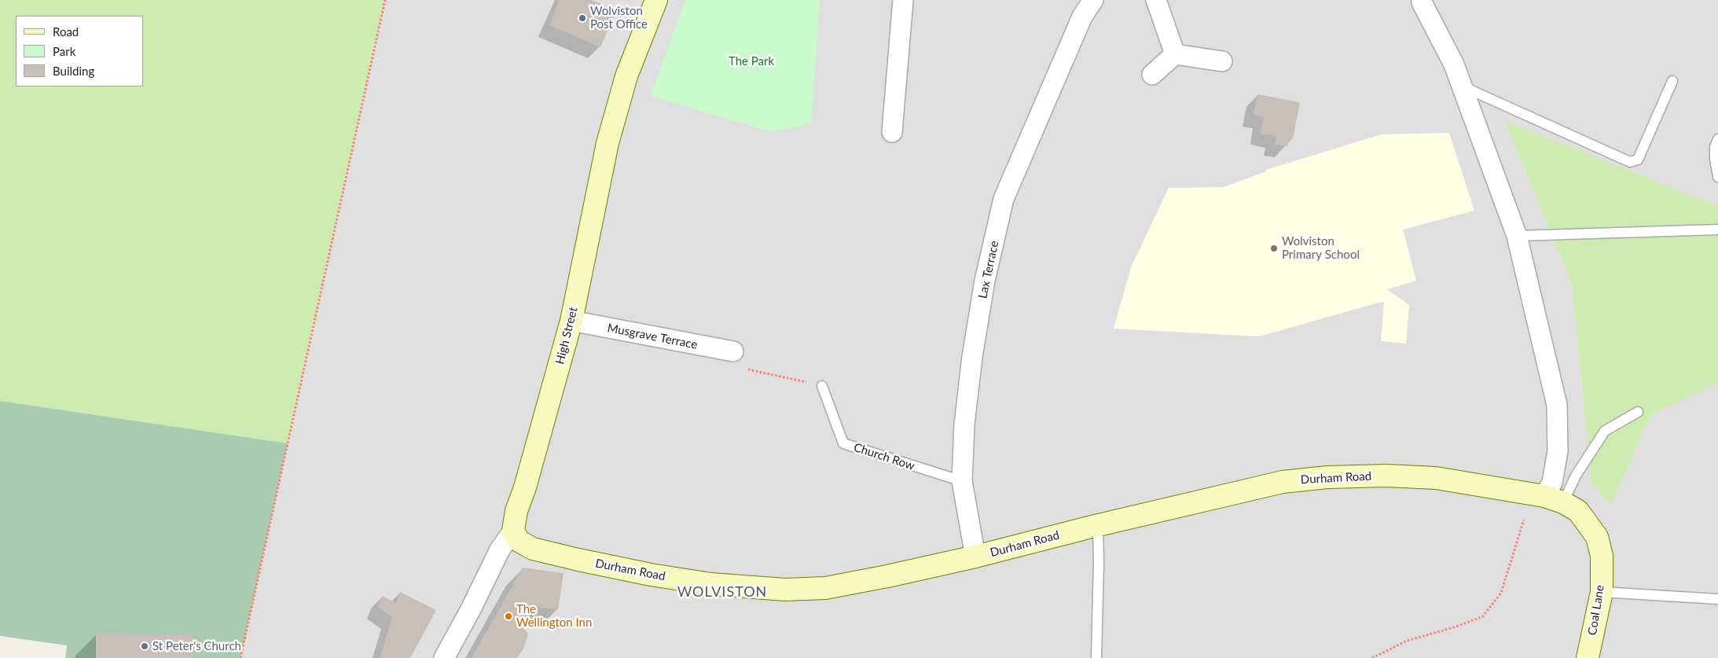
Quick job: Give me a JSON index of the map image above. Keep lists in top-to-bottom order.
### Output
{
  "streets": {
    "street": [
      "Lax Terrace",
      "High Street",
      "Musgrave Terrace",
      "Durham Road",
      "Coal Lane"
    ],
    "lane": ["Church Row"]
  },
  "crossings": [
    ["Lax Terrace", "Church Row"],
    ["Lax Terrace", "Durham Road"],
    ["High Street", "Musgrave Terrace"],
    ["High Street", "Durham Road"],
    ["Durham Road", "Coal Lane"]
  ],
  "districts": ["WOLVISTON"],
  "parks": ["The Park"],
  "places": [
    "Wolviston Post Office",
    "Wolviston Primary School",
    "The Wellington Inn",
    "St Peter's Church"
  ],
  "legend": ["Road", "Park", "Building"]
}
